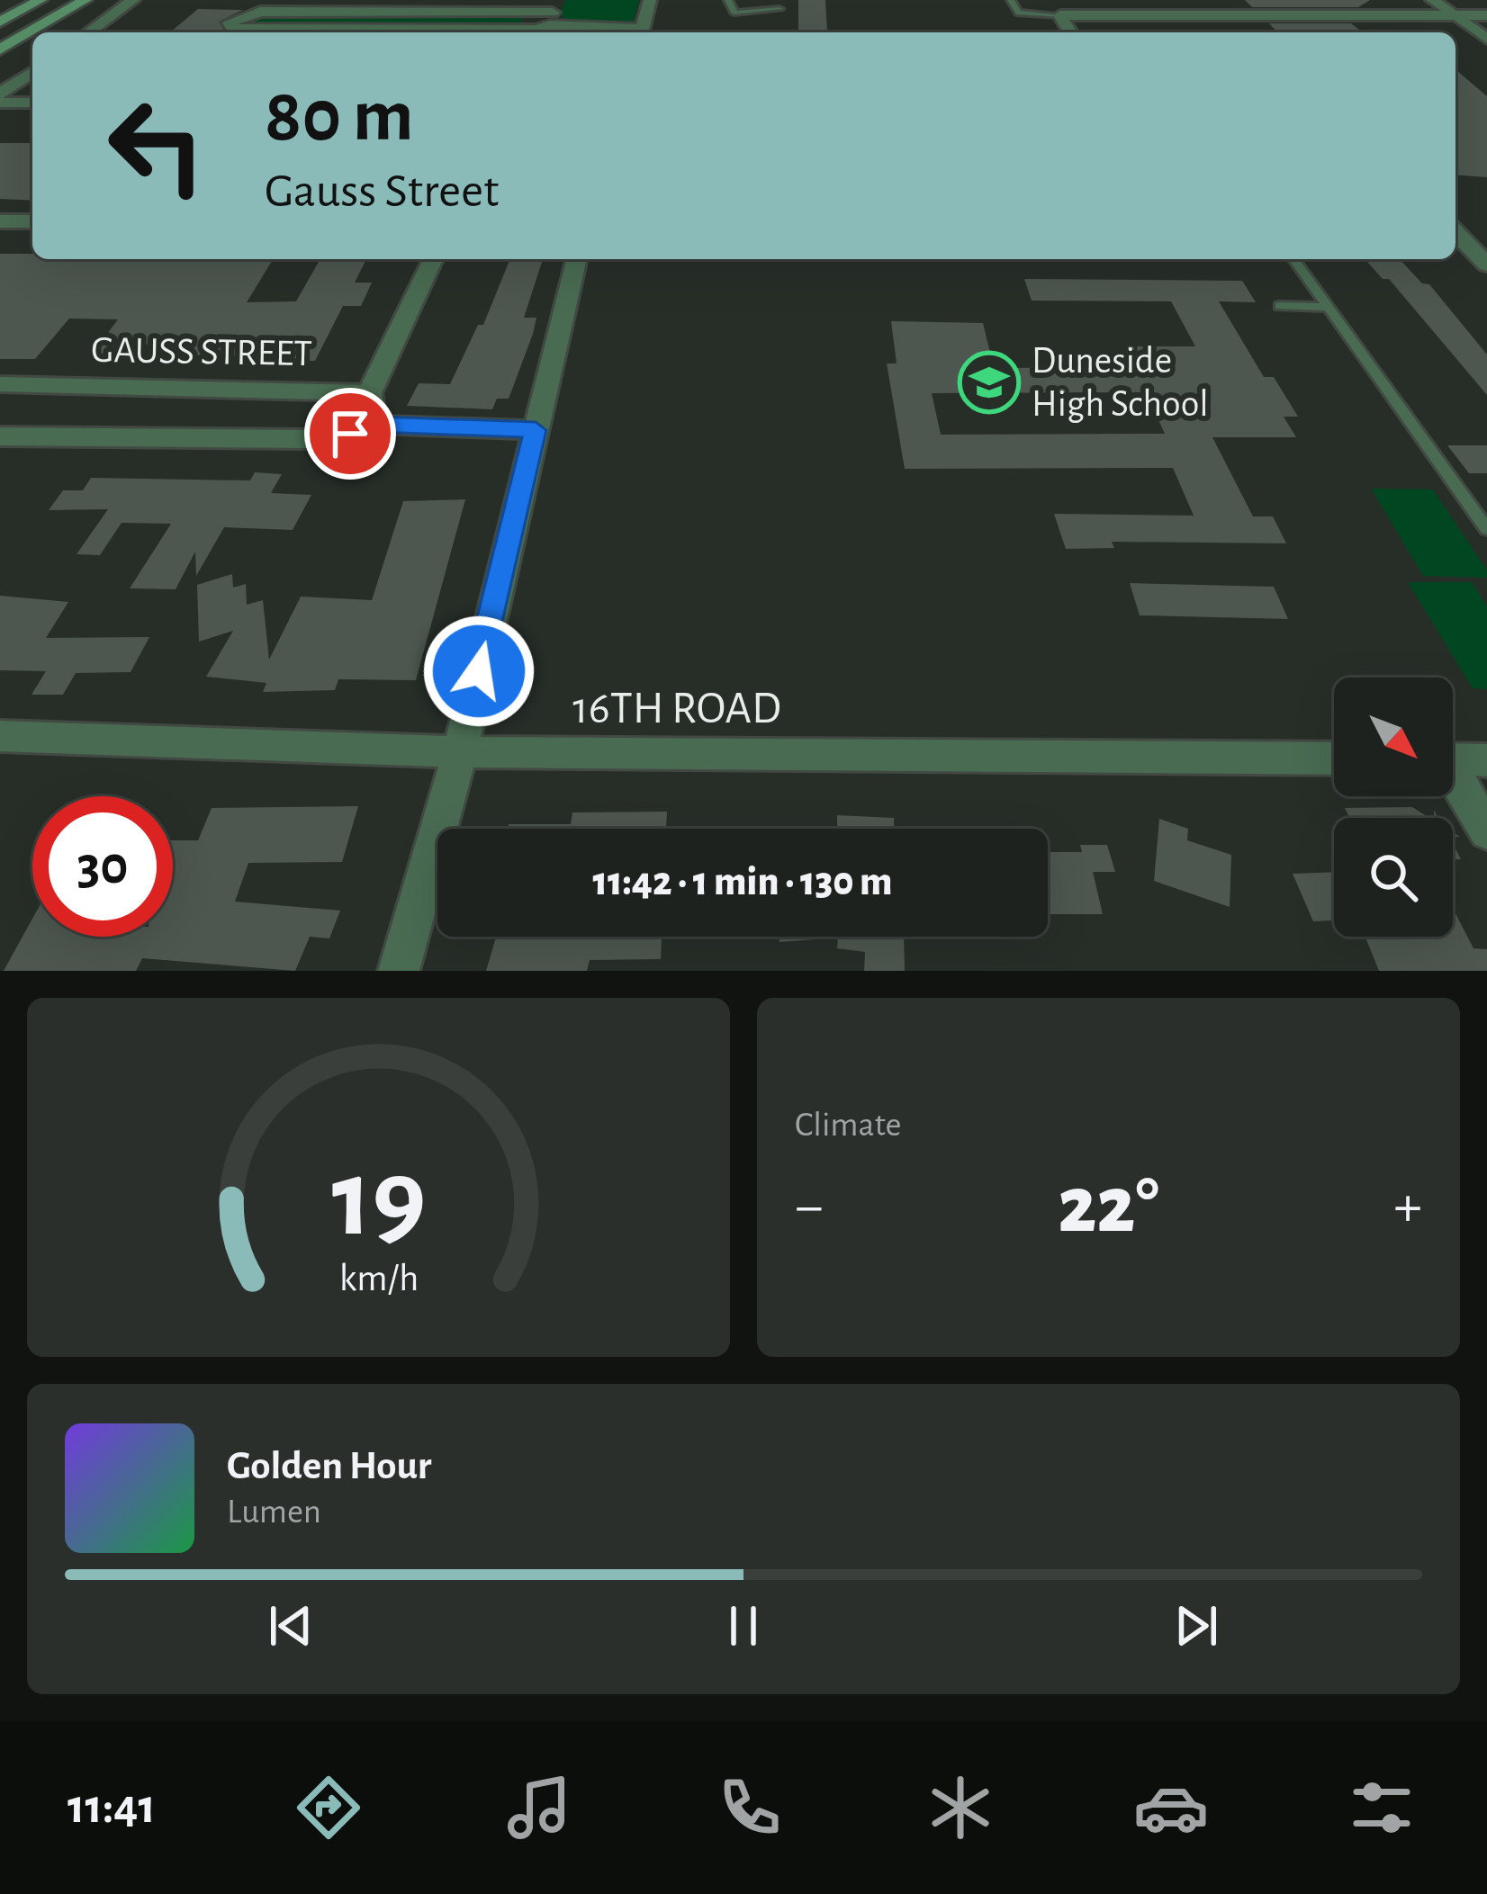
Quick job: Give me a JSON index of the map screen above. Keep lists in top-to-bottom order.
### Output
{
  "streets": {
    "street": ["GAUSS STREET", "16TH ROAD"]
  },
  "places": {
    "school or university": ["Duneside High School"]
  },
  "north": "bottom right",
  "page": {
    "turn": ["80 m", "Gauss Street"],
    "limit": "30",
    "trip": "11:42 · 1 min · 130 m",
    "tile": "Climate",
    "heat": ["−", "22°", "+"],
    "song": ["Golden Hour", "Lumen"],
    "tabs": "11:41",
    "gauge": ["19", "km/h"]
  }
}
